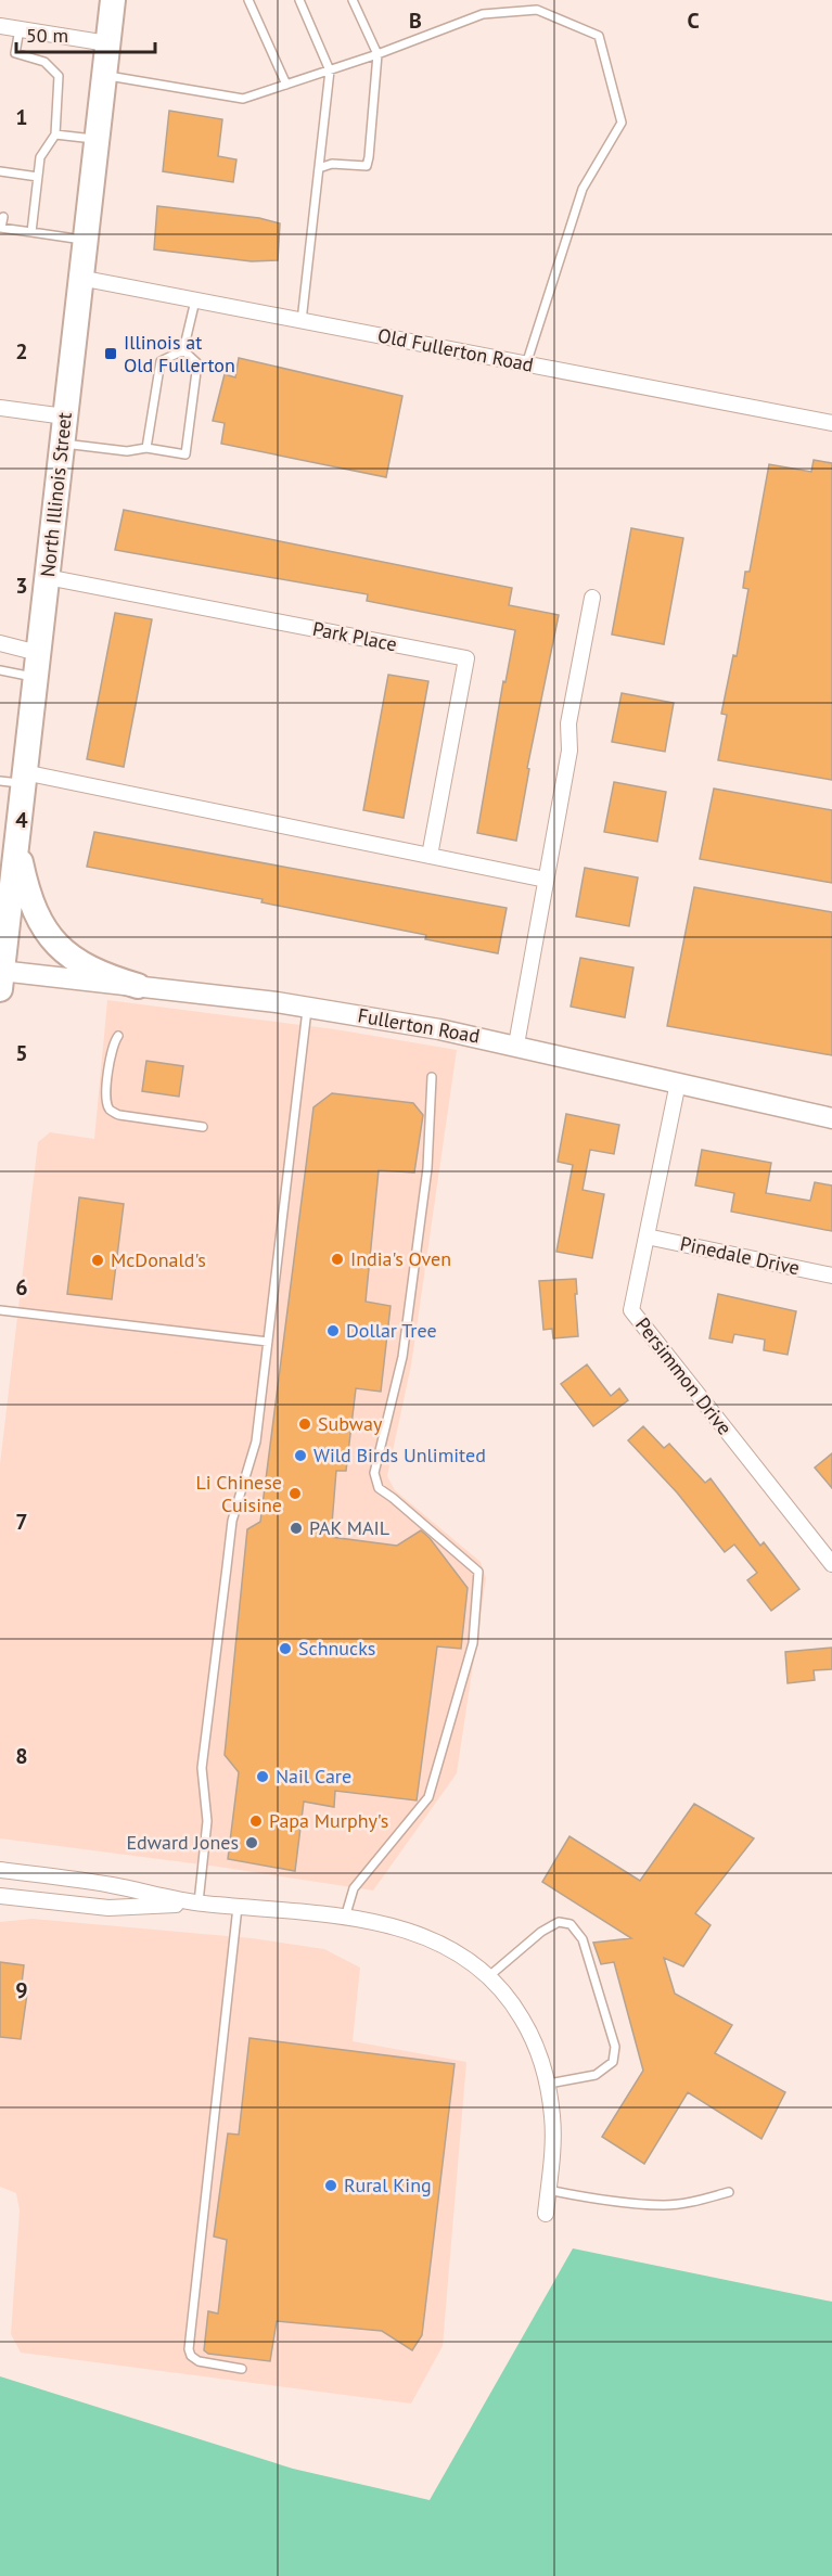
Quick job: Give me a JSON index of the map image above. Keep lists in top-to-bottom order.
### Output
{
  "streets": {
    "main road": ["North Illinois Street"],
    "street": [
      "Old Fullerton Road",
      "Park Place",
      "Fullerton Road",
      "Pinedale Drive",
      "Persimmon Drive"
    ]
  },
  "crossings": [
    ["Old Fullerton Road", "North Illinois Street"],
    ["North Illinois Street", "Park Place"],
    ["North Illinois Street", "Fullerton Road"],
    ["Fullerton Road", "Persimmon Drive"],
    ["Pinedale Drive", "Persimmon Drive"]
  ],
  "places": {
    "transit": ["Illinois at Old Fullerton"],
    "other": [
      "India's Oven",
      "McDonald's",
      "Dollar Tree",
      "Subway",
      "Wild Birds Unlimited",
      "Li Chinese Cuisine",
      "PAK MAIL",
      "Schnucks",
      "Nail Care",
      "Papa Murphy's",
      "Edward Jones",
      "Rural King"
    ]
  },
  "scale_bar": "50 m",
  "grid": {
    "columns": ["B", "C"],
    "rows": [
      "1",
      "2",
      "3",
      "4",
      "5",
      "6",
      "7",
      "8",
      "9"
    ]
  }
}
